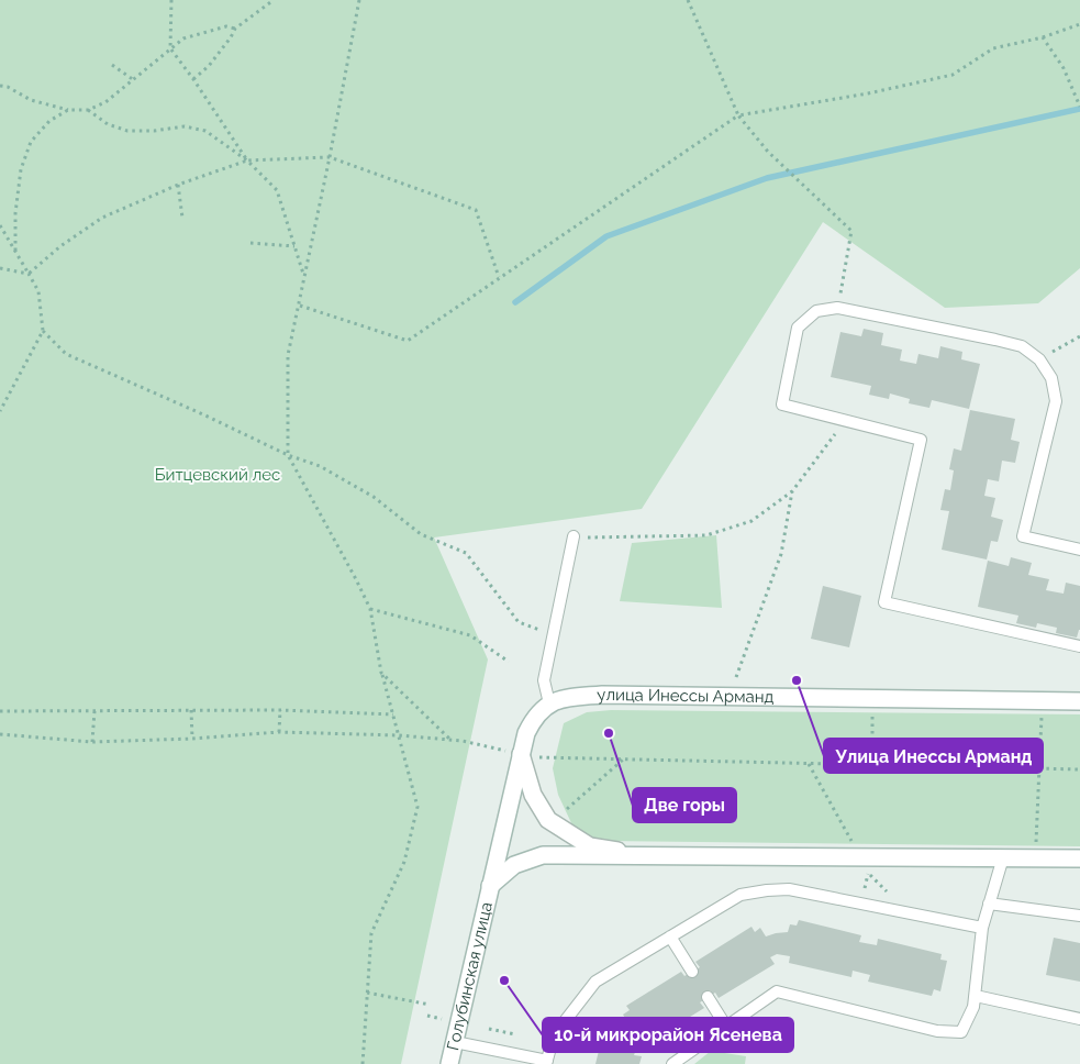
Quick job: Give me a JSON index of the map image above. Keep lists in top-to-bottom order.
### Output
{
  "streets": {
    "street": ["улица Инессы Арманд", "Голубинская улица"]
  },
  "parks": ["Битцевский лес"],
  "places": ["Улица Инессы Арманд", "Две горы", "10-й микрорайон Ясенева"]
}
